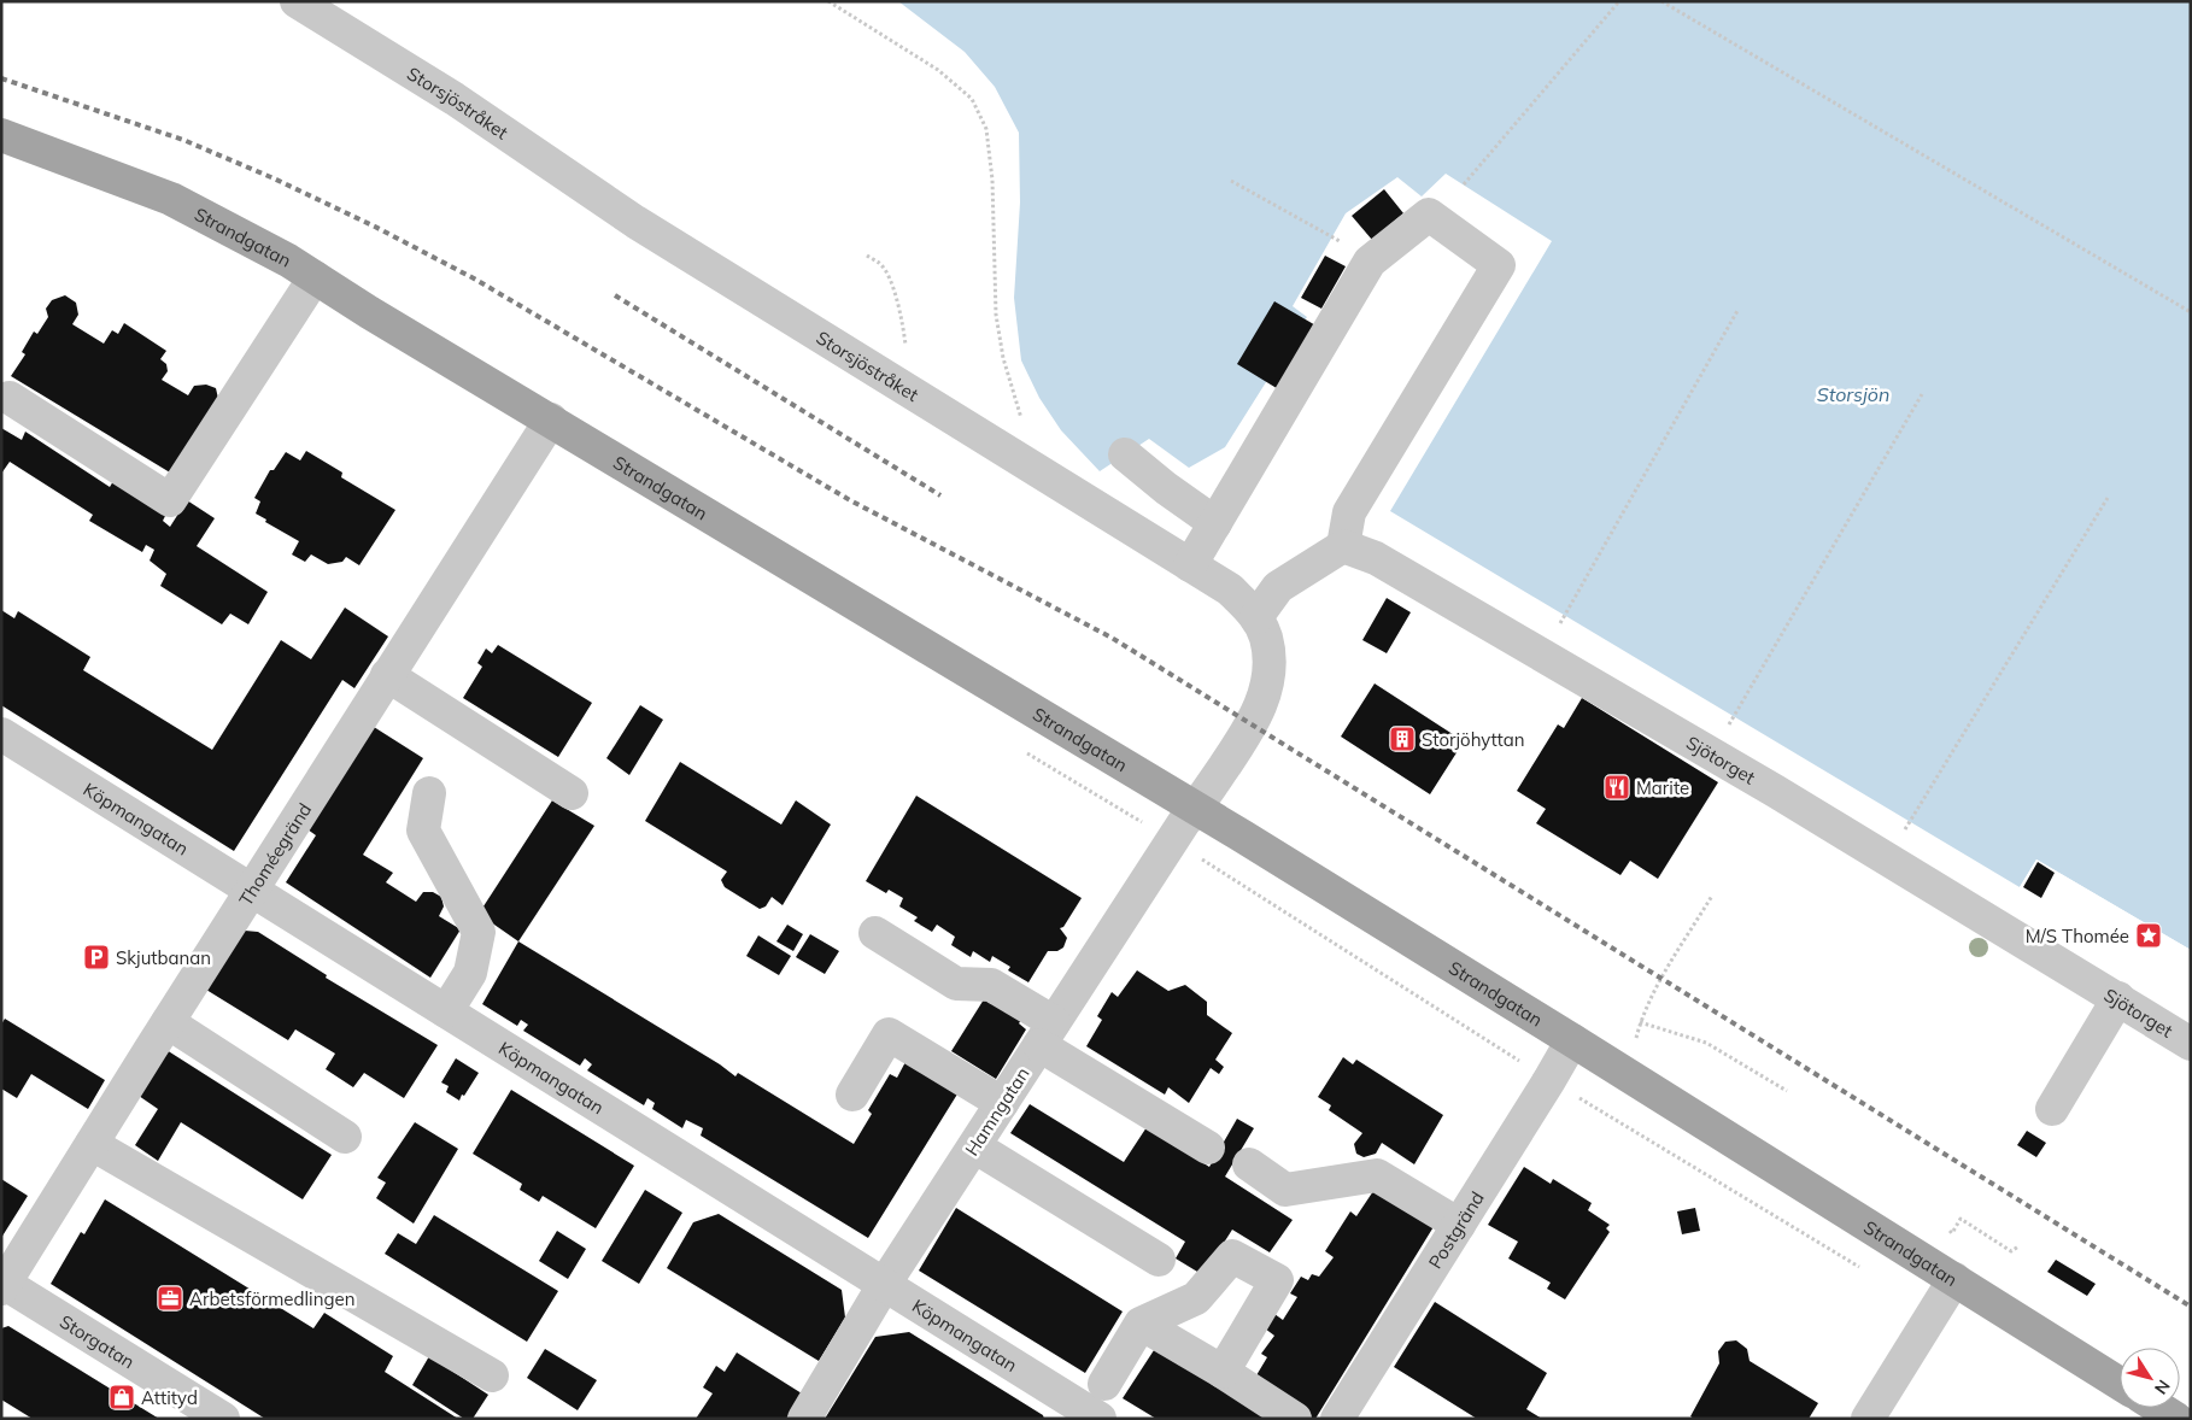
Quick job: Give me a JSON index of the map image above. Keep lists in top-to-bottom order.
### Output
{
  "streets": {
    "main road": ["Strandgatan"],
    "street": [
      "Storsjöstråket",
      "Sjötorget",
      "Köpmangatan",
      "Thoméegränd",
      "Hamngatan",
      "Postgränd",
      "Storgatan"
    ]
  },
  "crossings": [
    ["Storsjöstråket", "Strandgatan"],
    ["Storsjöstråket", "Hamngatan"],
    ["Strandgatan", "Thoméegränd"],
    ["Strandgatan", "Hamngatan"],
    ["Strandgatan", "Postgränd"],
    ["Köpmangatan", "Thoméegränd"],
    ["Köpmangatan", "Hamngatan"],
    ["Thoméegränd", "Storgatan"]
  ],
  "water": ["Storsjön"],
  "places": {
    "building": ["Storjöhyttan"],
    "restaurant": ["Marite"],
    "place": ["M/S Thomée"],
    "parking": ["Skjutbanan"],
    "office": ["Arbetsförmedlingen"],
    "shop": ["Attityd"]
  },
  "north": "bottom right"
}
